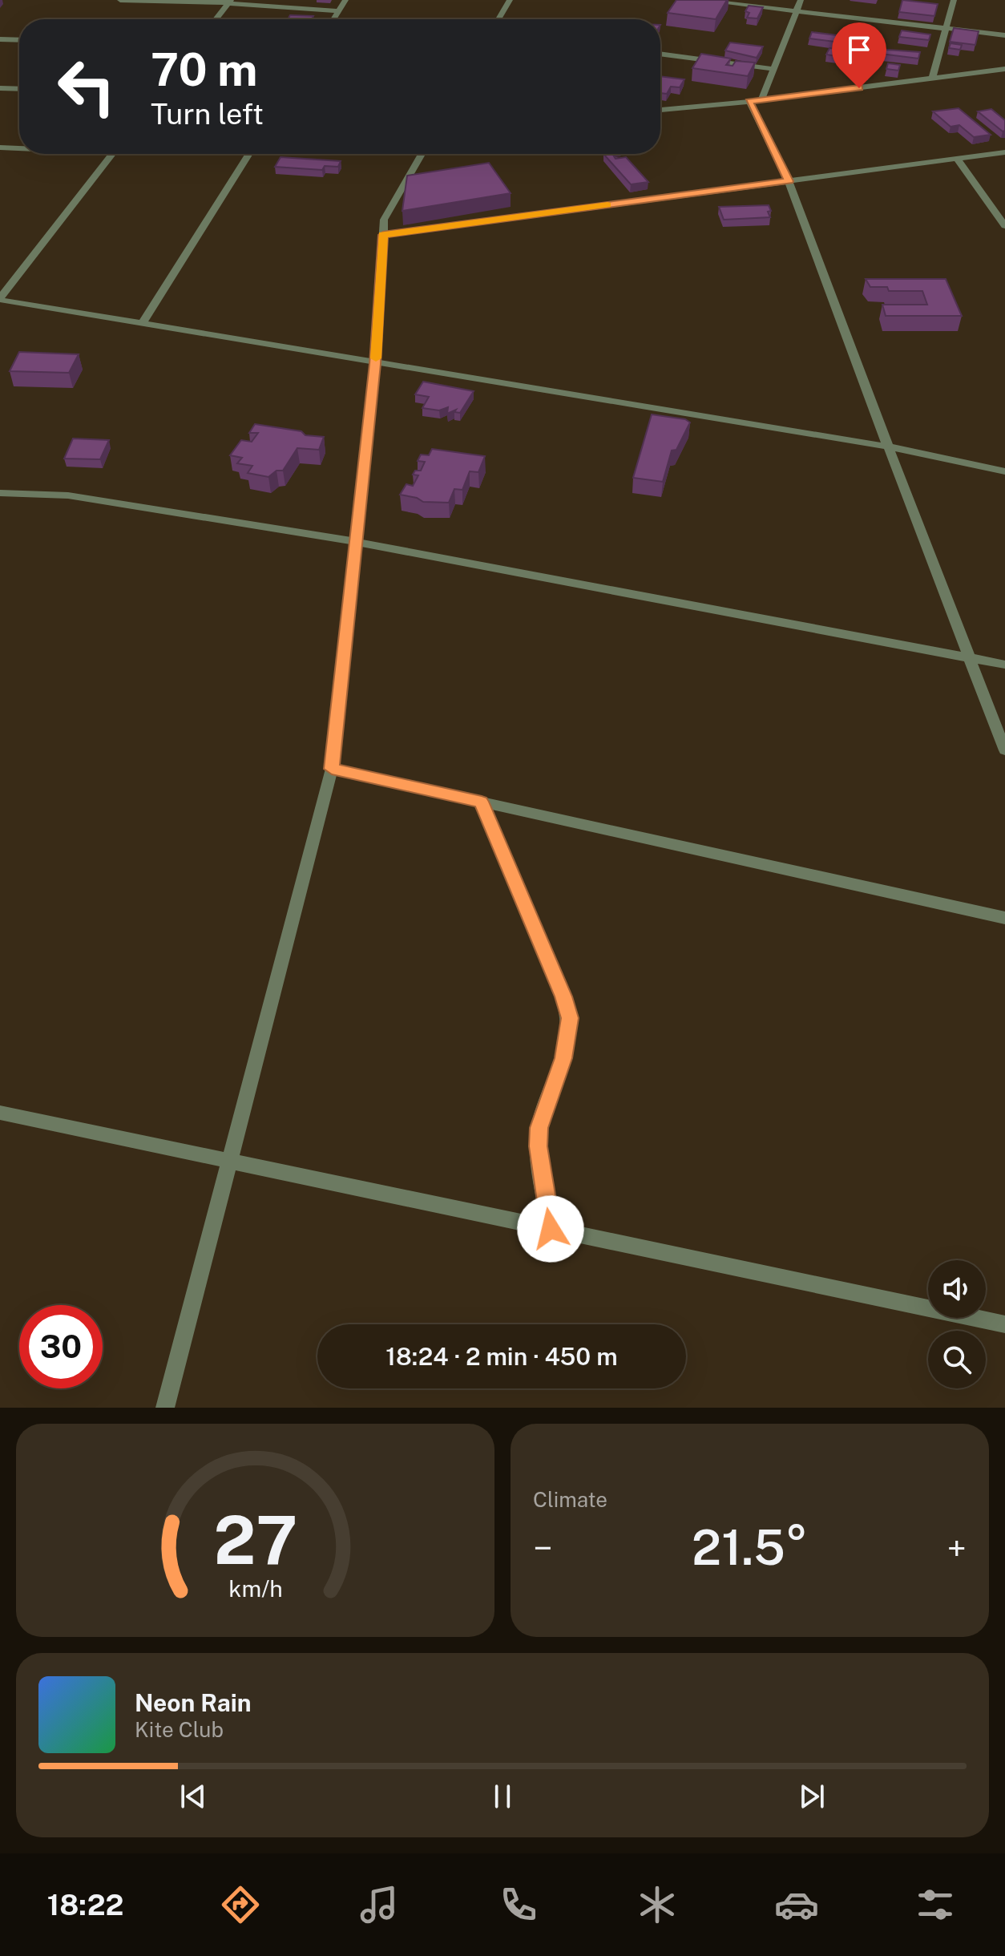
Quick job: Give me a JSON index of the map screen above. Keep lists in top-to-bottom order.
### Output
{
  "page": {
    "turn": ["70 m", "Turn left"],
    "limit": "30",
    "trip": "18:24 · 2 min · 450 m",
    "tile": "Climate",
    "heat": ["−", "21.5°", "+"],
    "song": ["Neon Rain", "Kite Club"],
    "tabs": "18:22",
    "gauge": ["27", "km/h"]
  }
}
